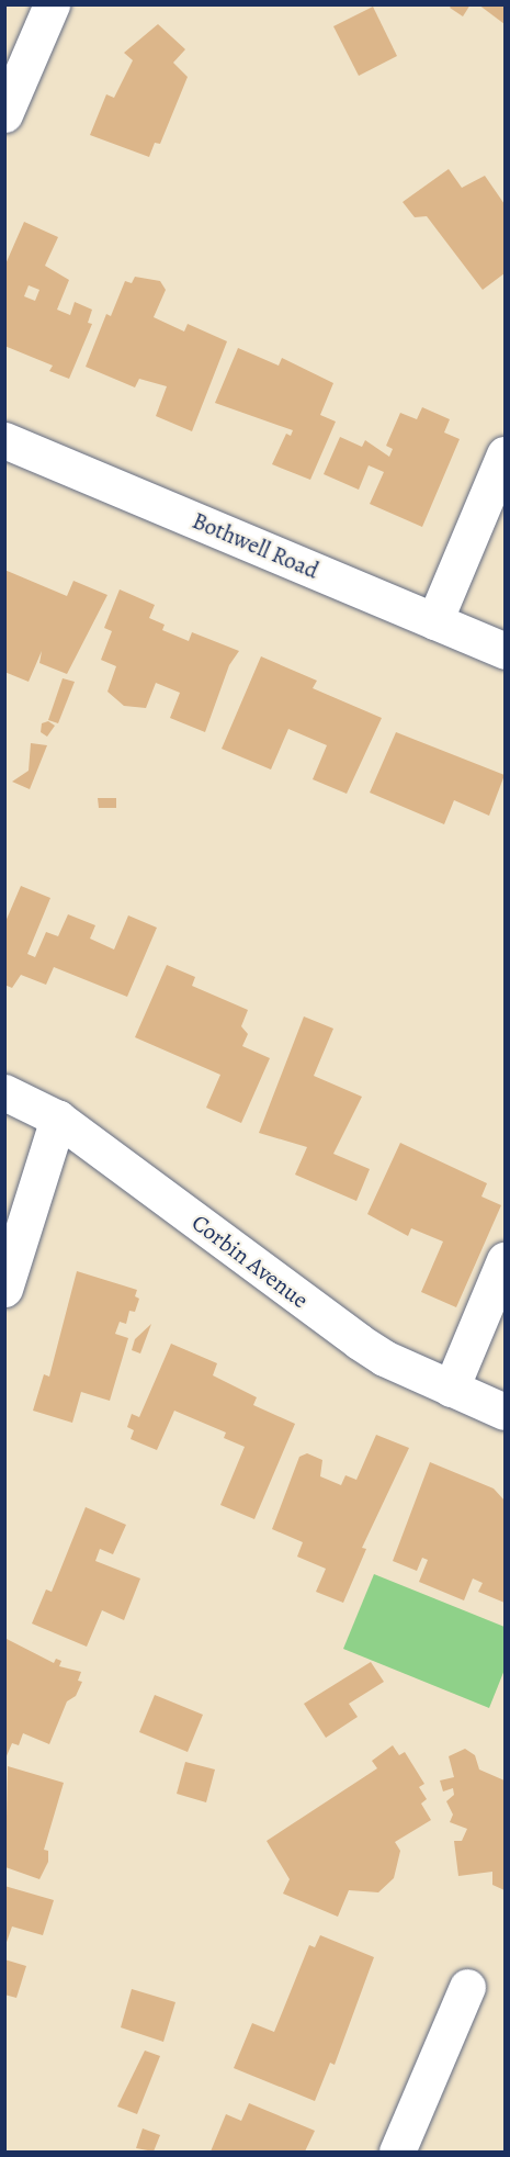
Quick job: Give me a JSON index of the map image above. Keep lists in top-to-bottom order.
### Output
{
  "streets": {
    "street": ["Bothwell Road", "Corbin Avenue"]
  }
}
